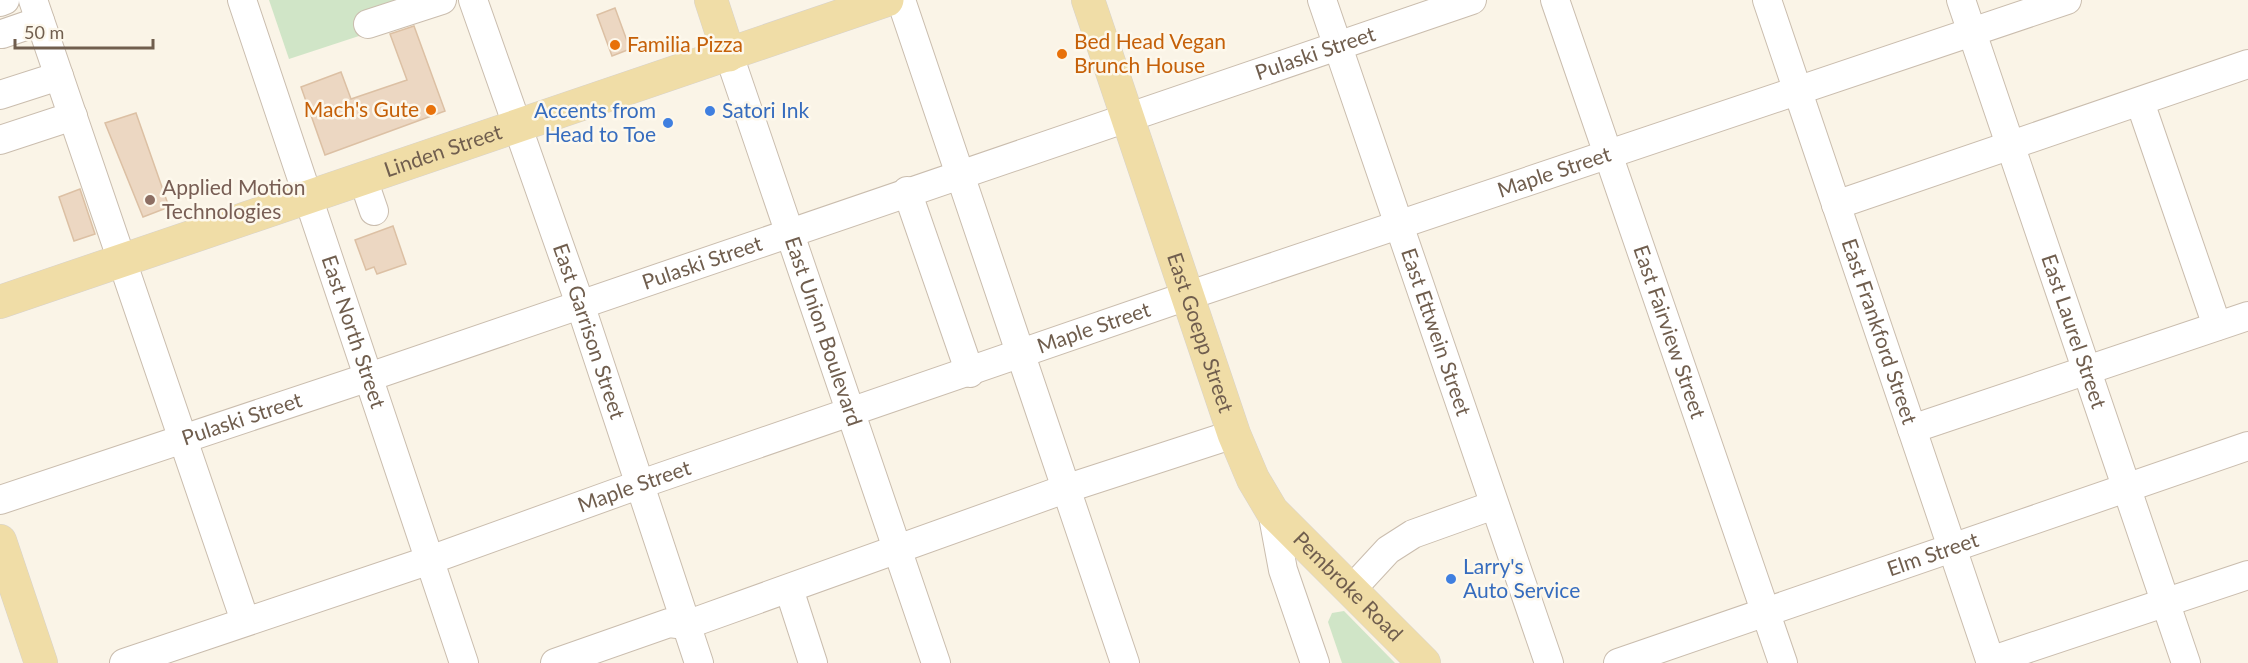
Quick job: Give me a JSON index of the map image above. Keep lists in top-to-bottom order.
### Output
{
  "streets": {
    "main road": [
      "Linden Street",
      "East Union Boulevard",
      "East Goepp Street",
      "Pembroke Road"
    ],
    "street": [
      "Pulaski Street",
      "Maple Street",
      "East North Street",
      "East Garrison Street",
      "East Ettwein Street",
      "East Fairview Street",
      "East Laurel Street",
      "East Frankford Street",
      "Elm Street"
    ]
  },
  "crossings": [
    ["Pulaski Street", "East North Street"],
    ["Pulaski Street", "East Garrison Street"],
    ["Pulaski Street", "East Ettwein Street"],
    ["Pulaski Street", "East Union Boulevard"],
    ["Pulaski Street", "East Goepp Street"],
    ["Linden Street", "East North Street"],
    ["Linden Street", "East Garrison Street"],
    ["Linden Street", "East Union Boulevard"],
    ["Maple Street", "East North Street"],
    ["Maple Street", "East Garrison Street"],
    ["Maple Street", "East Ettwein Street"],
    ["Maple Street", "East Fairview Street"],
    ["Maple Street", "East Laurel Street"],
    ["Maple Street", "East Union Boulevard"],
    ["Maple Street", "East Frankford Street"],
    ["Maple Street", "East Goepp Street"],
    ["East Fairview Street", "Elm Street"],
    ["East Laurel Street", "Elm Street"],
    ["East Frankford Street", "Elm Street"],
    ["East Goepp Street", "Pembroke Road"]
  ],
  "places": [
    "Familia Pizza",
    "Bed Head Vegan Brunch House",
    "Mach's Gute",
    "Satori Ink",
    "Accents from Head to Toe",
    "Applied Motion Technologies",
    "Larry's Auto Service"
  ],
  "scale_bar": "50 m"
}
